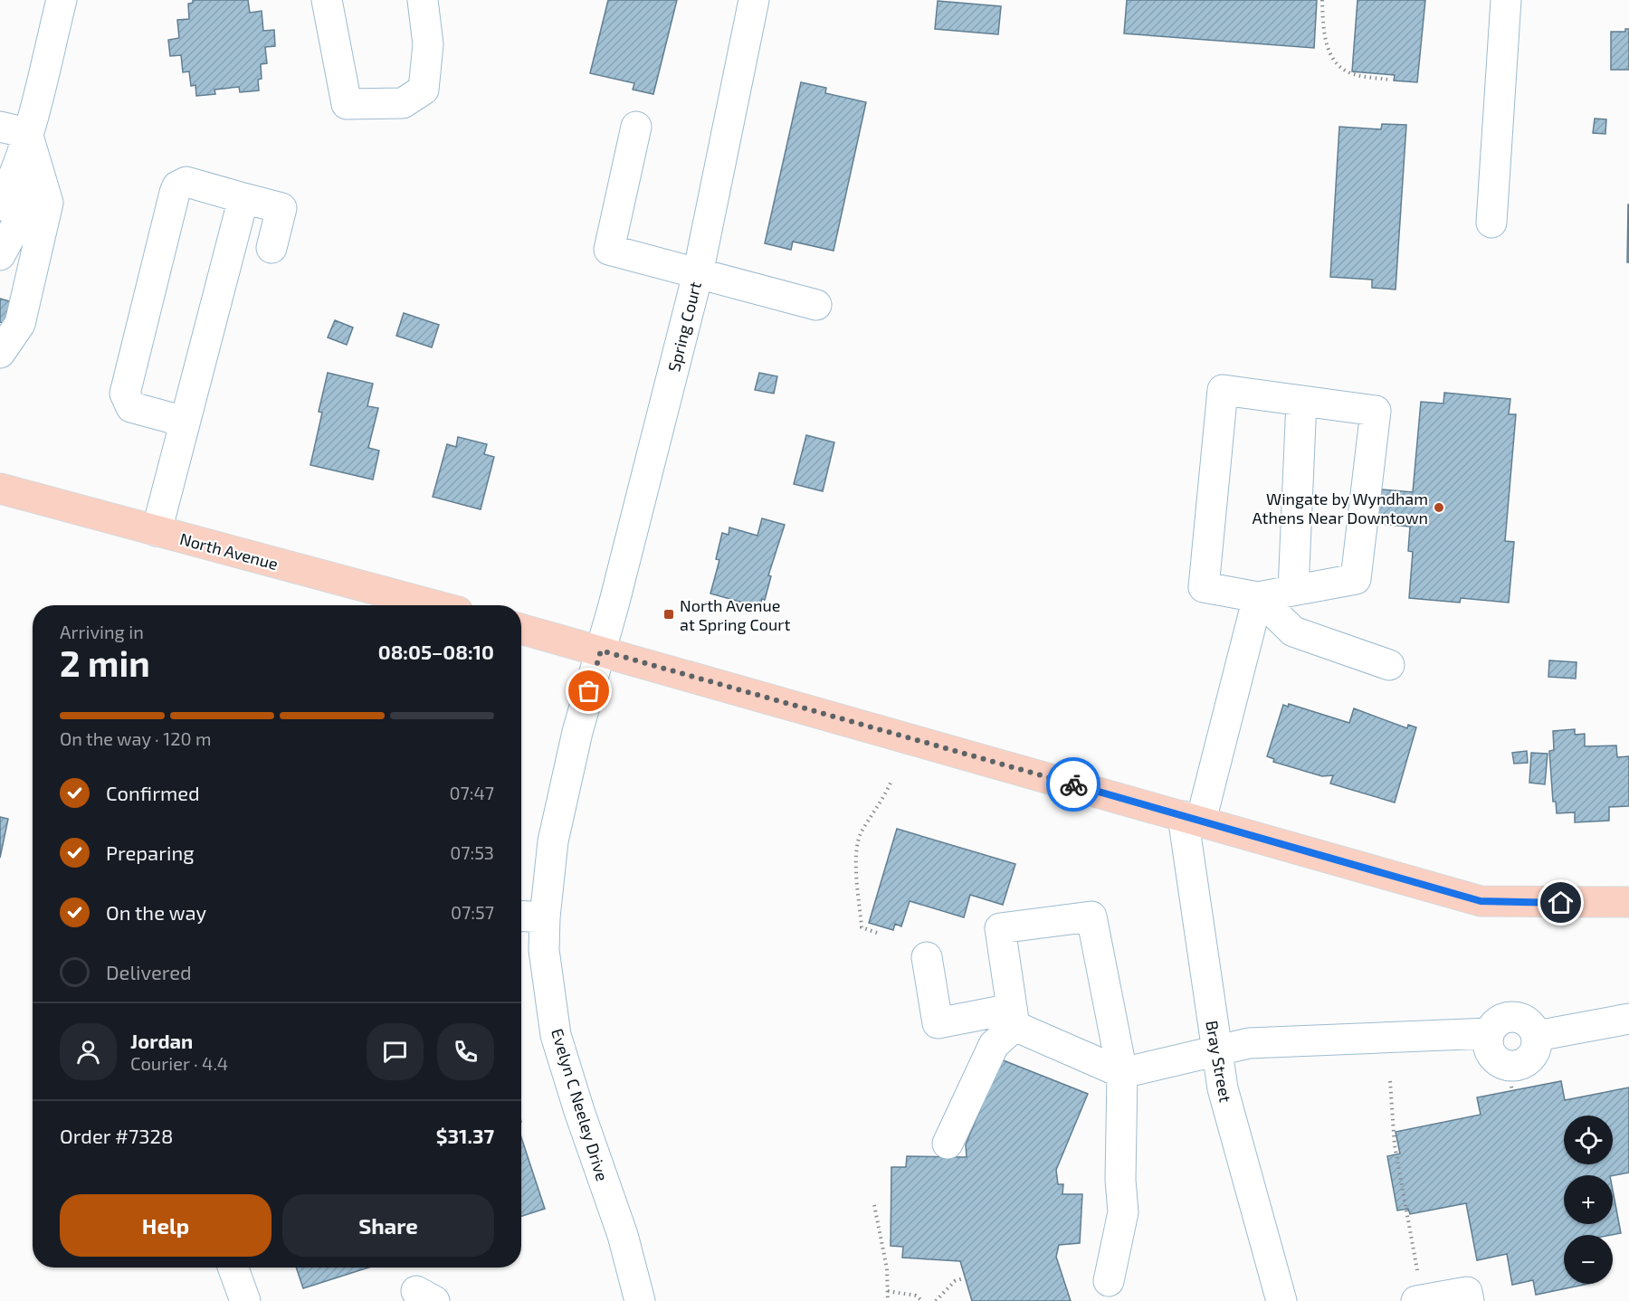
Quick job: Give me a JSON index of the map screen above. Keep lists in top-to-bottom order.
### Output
{
  "streets": {
    "main road": ["North Avenue"],
    "street": ["Spring Court", "Bray Street", "Evelyn C Neeley Drive"]
  },
  "crossings": [
    ["Spring Court", "Evelyn C Neeley Drive"]
  ],
  "places": {
    "other": ["Wingate by Wyndham Athens Near Downtown"],
    "transit": ["North Avenue at Spring Court"]
  },
  "page": {
    "heading": ["2 min", "Arriving in", "08:05–08:10"],
    "panel": [
      "Jordan",
      "Courier · 4.4",
      "Order #7328",
      "$31.37"
    ],
    "bar": "On the way · 120 m",
    "list": [
      ["Confirmed", "07:47"],
      ["Preparing", "07:53"],
      ["On the way", "07:57"],
      "Delivered"
    ],
    "map_buttons": ["+", "−"],
    "buttons": ["Help", "Share"]
  }
}
